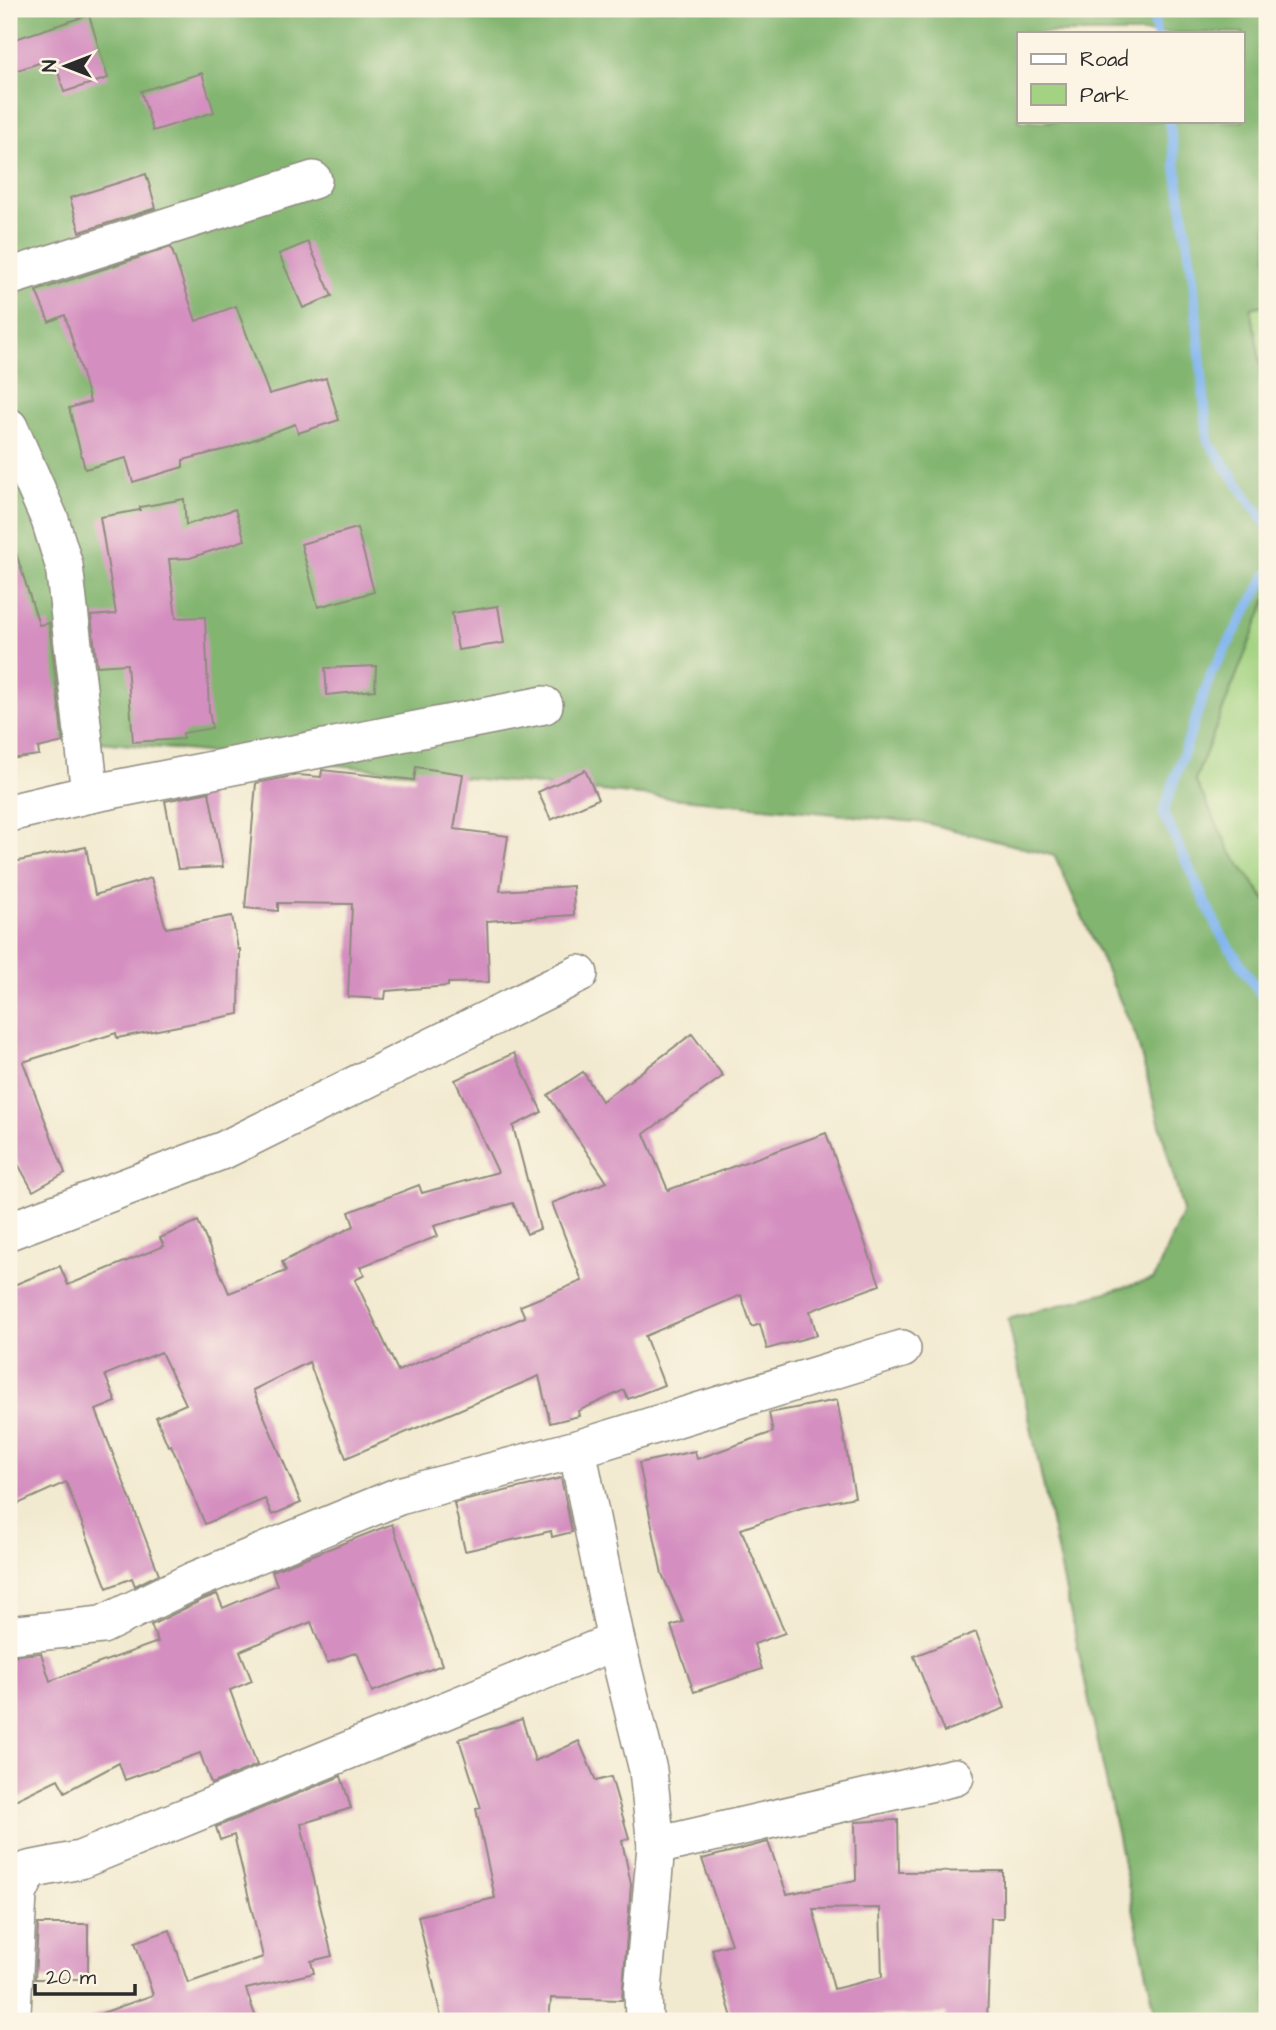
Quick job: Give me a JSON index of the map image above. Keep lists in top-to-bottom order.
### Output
{
  "legend": ["Road", "Park"],
  "scale_bar": "20 m",
  "north": "left"
}
